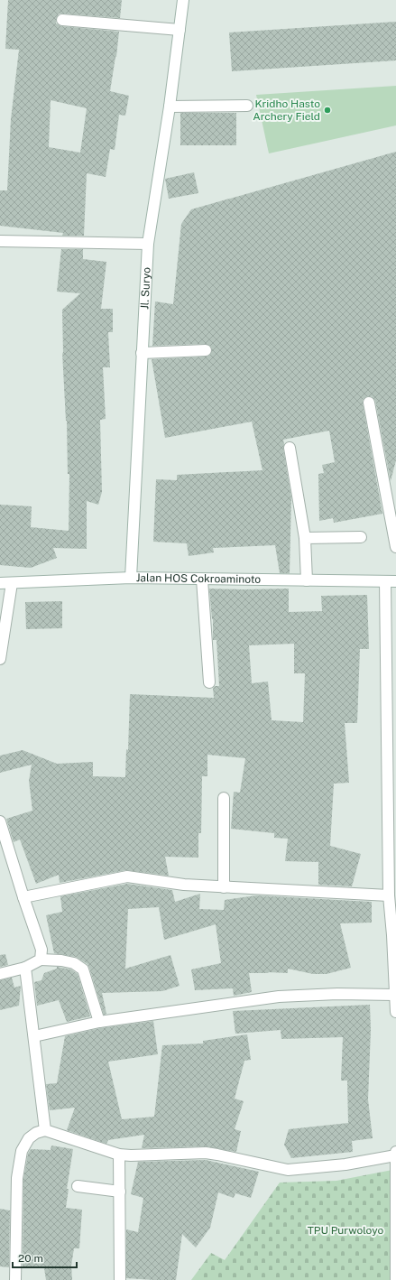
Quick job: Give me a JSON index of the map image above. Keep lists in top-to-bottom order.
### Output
{
  "streets": {
    "street": ["Jl. Suryo", "Jalan HOS Cokroaminoto"]
  },
  "crossings": [
    ["Jl. Suryo", "Jalan HOS Cokroaminoto"]
  ],
  "parks": ["TPU Purwoloyo"],
  "places": ["Kridho Hasto Archery Field"],
  "scale_bar": "20 m"
}
